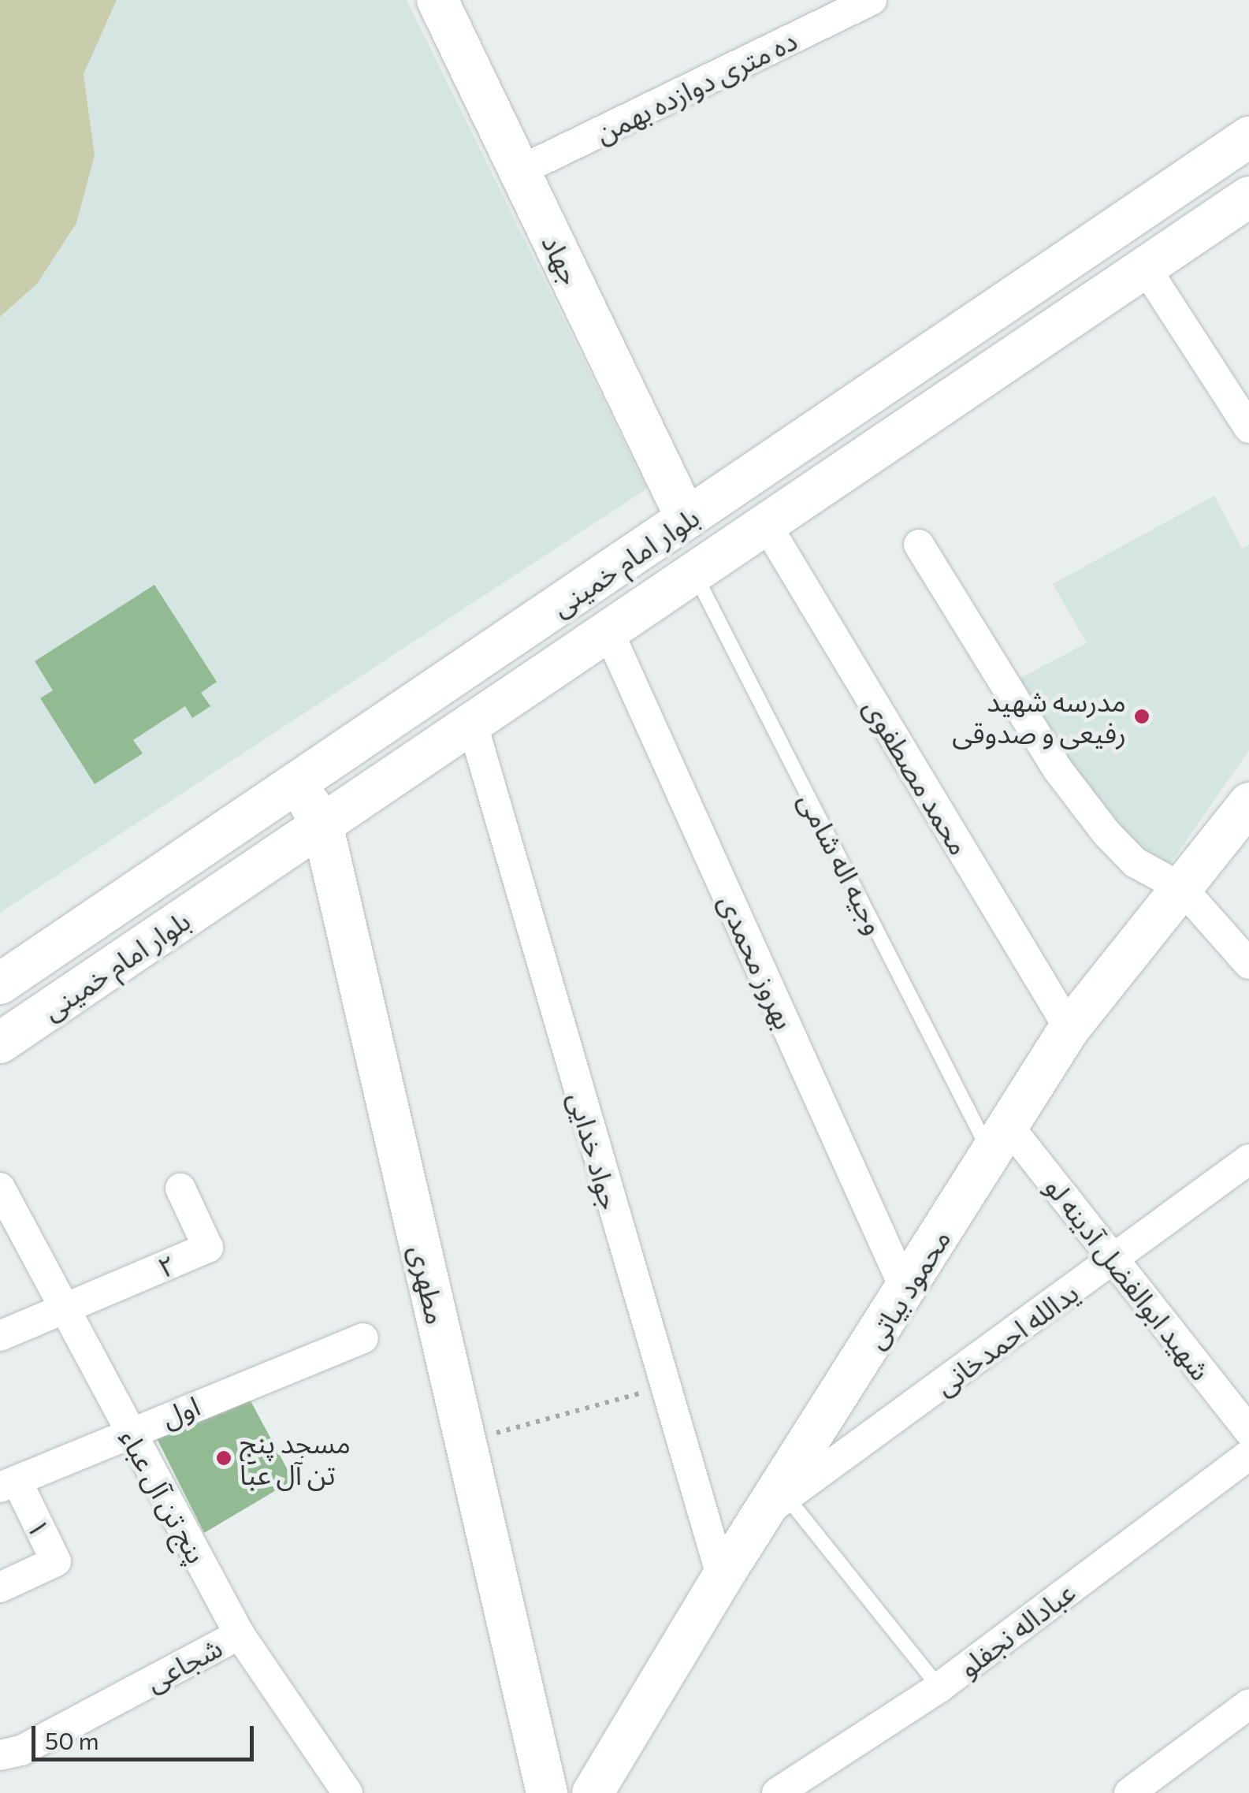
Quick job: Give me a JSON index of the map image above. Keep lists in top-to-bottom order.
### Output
{
  "streets": {
    "main road": [
      "جهاد",
      "بلوار امام خمینی",
      "مطهری",
      "محمود بیاتی"
    ],
    "street": [
      "ده متری دوازده بهمن",
      "محمد مصطفوی",
      "بهروز محمدی",
      "جواد خدایی",
      "۲",
      "شهید ابوالفضل آدینه لو",
      "یدالله احمدخانی",
      "اول",
      "پنج تن آل عباء",
      "۱",
      "عباداله نجفلو",
      "شجاعی"
    ],
    "lane": ["وجیه اله شامی"]
  },
  "crossings": [
    ["ده متری دوازده بهمن", "جهاد"],
    ["جهاد", "بلوار امام خمینی"],
    ["بلوار امام خمینی", "محمد مصطفوی"],
    ["بلوار امام خمینی", "وجیه اله شامی"],
    ["بلوار امام خمینی", "بهروز محمدی"],
    ["بلوار امام خمینی", "جواد خدایی"],
    ["بلوار امام خمینی", "مطهری"],
    ["محمد مصطفوی", "محمود بیاتی"],
    ["وجیه اله شامی", "شهید ابوالفضل آدینه لو"],
    ["وجیه اله شامی", "محمود بیاتی"],
    ["بهروز محمدی", "محمود بیاتی"],
    ["جواد خدایی", "محمود بیاتی"],
    ["۲", "پنج تن آل عباء"],
    ["شهید ابوالفضل آدینه لو", "محمود بیاتی"],
    ["شهید ابوالفضل آدینه لو", "یدالله احمدخانی"],
    ["محمود بیاتی", "یدالله احمدخانی"],
    ["اول", "پنج تن آل عباء"],
    ["اول", "۱"],
    ["پنج تن آل عباء", "شجاعی"]
  ],
  "places": ["مدرسه شهید رفیعی و صدوقی", "مسجد پنج تن آل عبا"],
  "scale_bar": "50 m"
}
